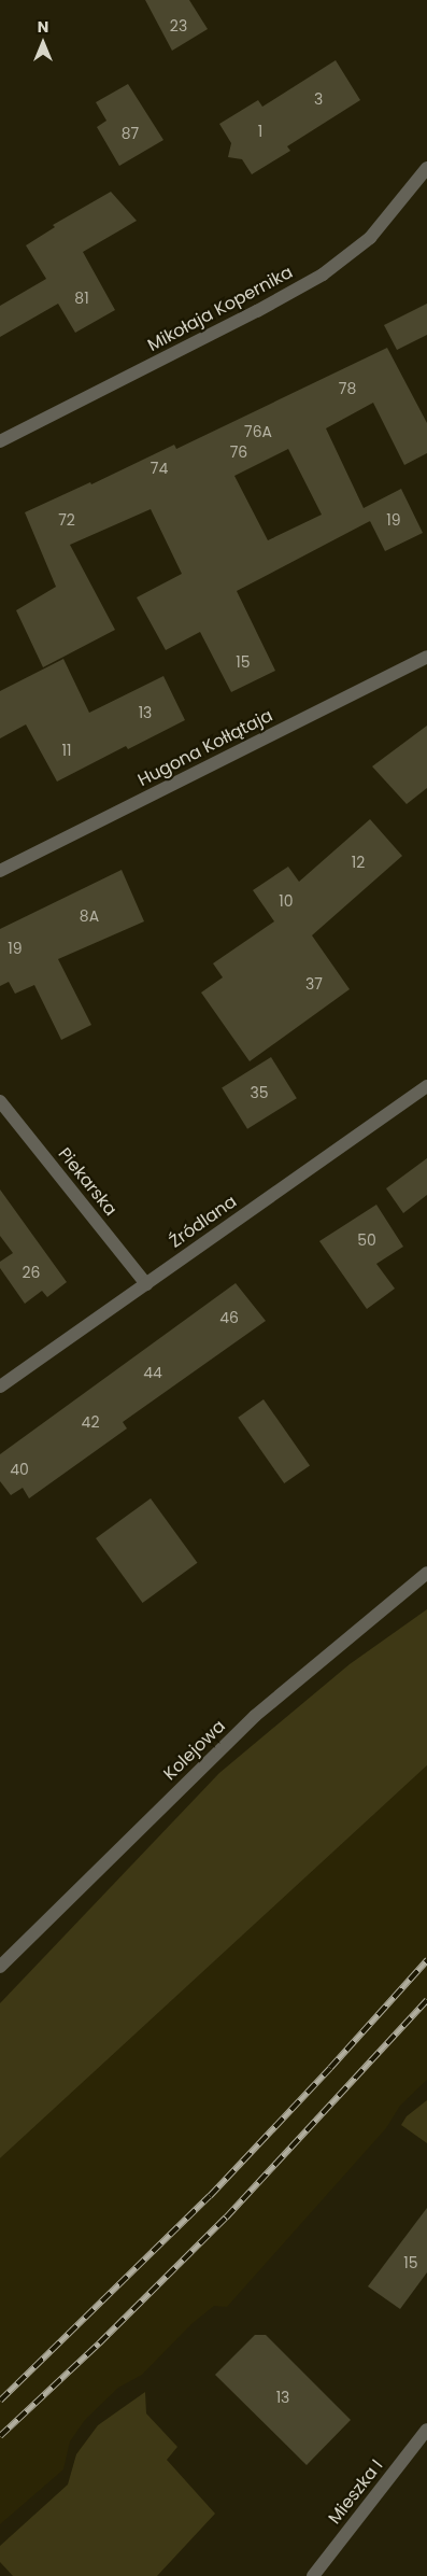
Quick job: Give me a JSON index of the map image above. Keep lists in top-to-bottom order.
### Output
{
  "streets": {
    "street": [
      "Mikołaja Kopernika",
      "Hugona Kołłątaja",
      "Piekarska",
      "Źródlana",
      "Kolejowa",
      "Mieszka I"
    ]
  },
  "crossings": [
    ["Piekarska", "Źródlana"]
  ],
  "house_numbers": [
    "23",
    "3",
    "1",
    "87",
    "81",
    "78",
    "76A",
    "76",
    "74",
    "72",
    "19",
    "15",
    "13",
    "11",
    "12",
    "10",
    "8A",
    "19",
    "37",
    "35",
    "50",
    "26",
    "46",
    "44",
    "42",
    "40",
    "15",
    "13"
  ],
  "north": "top"
}
